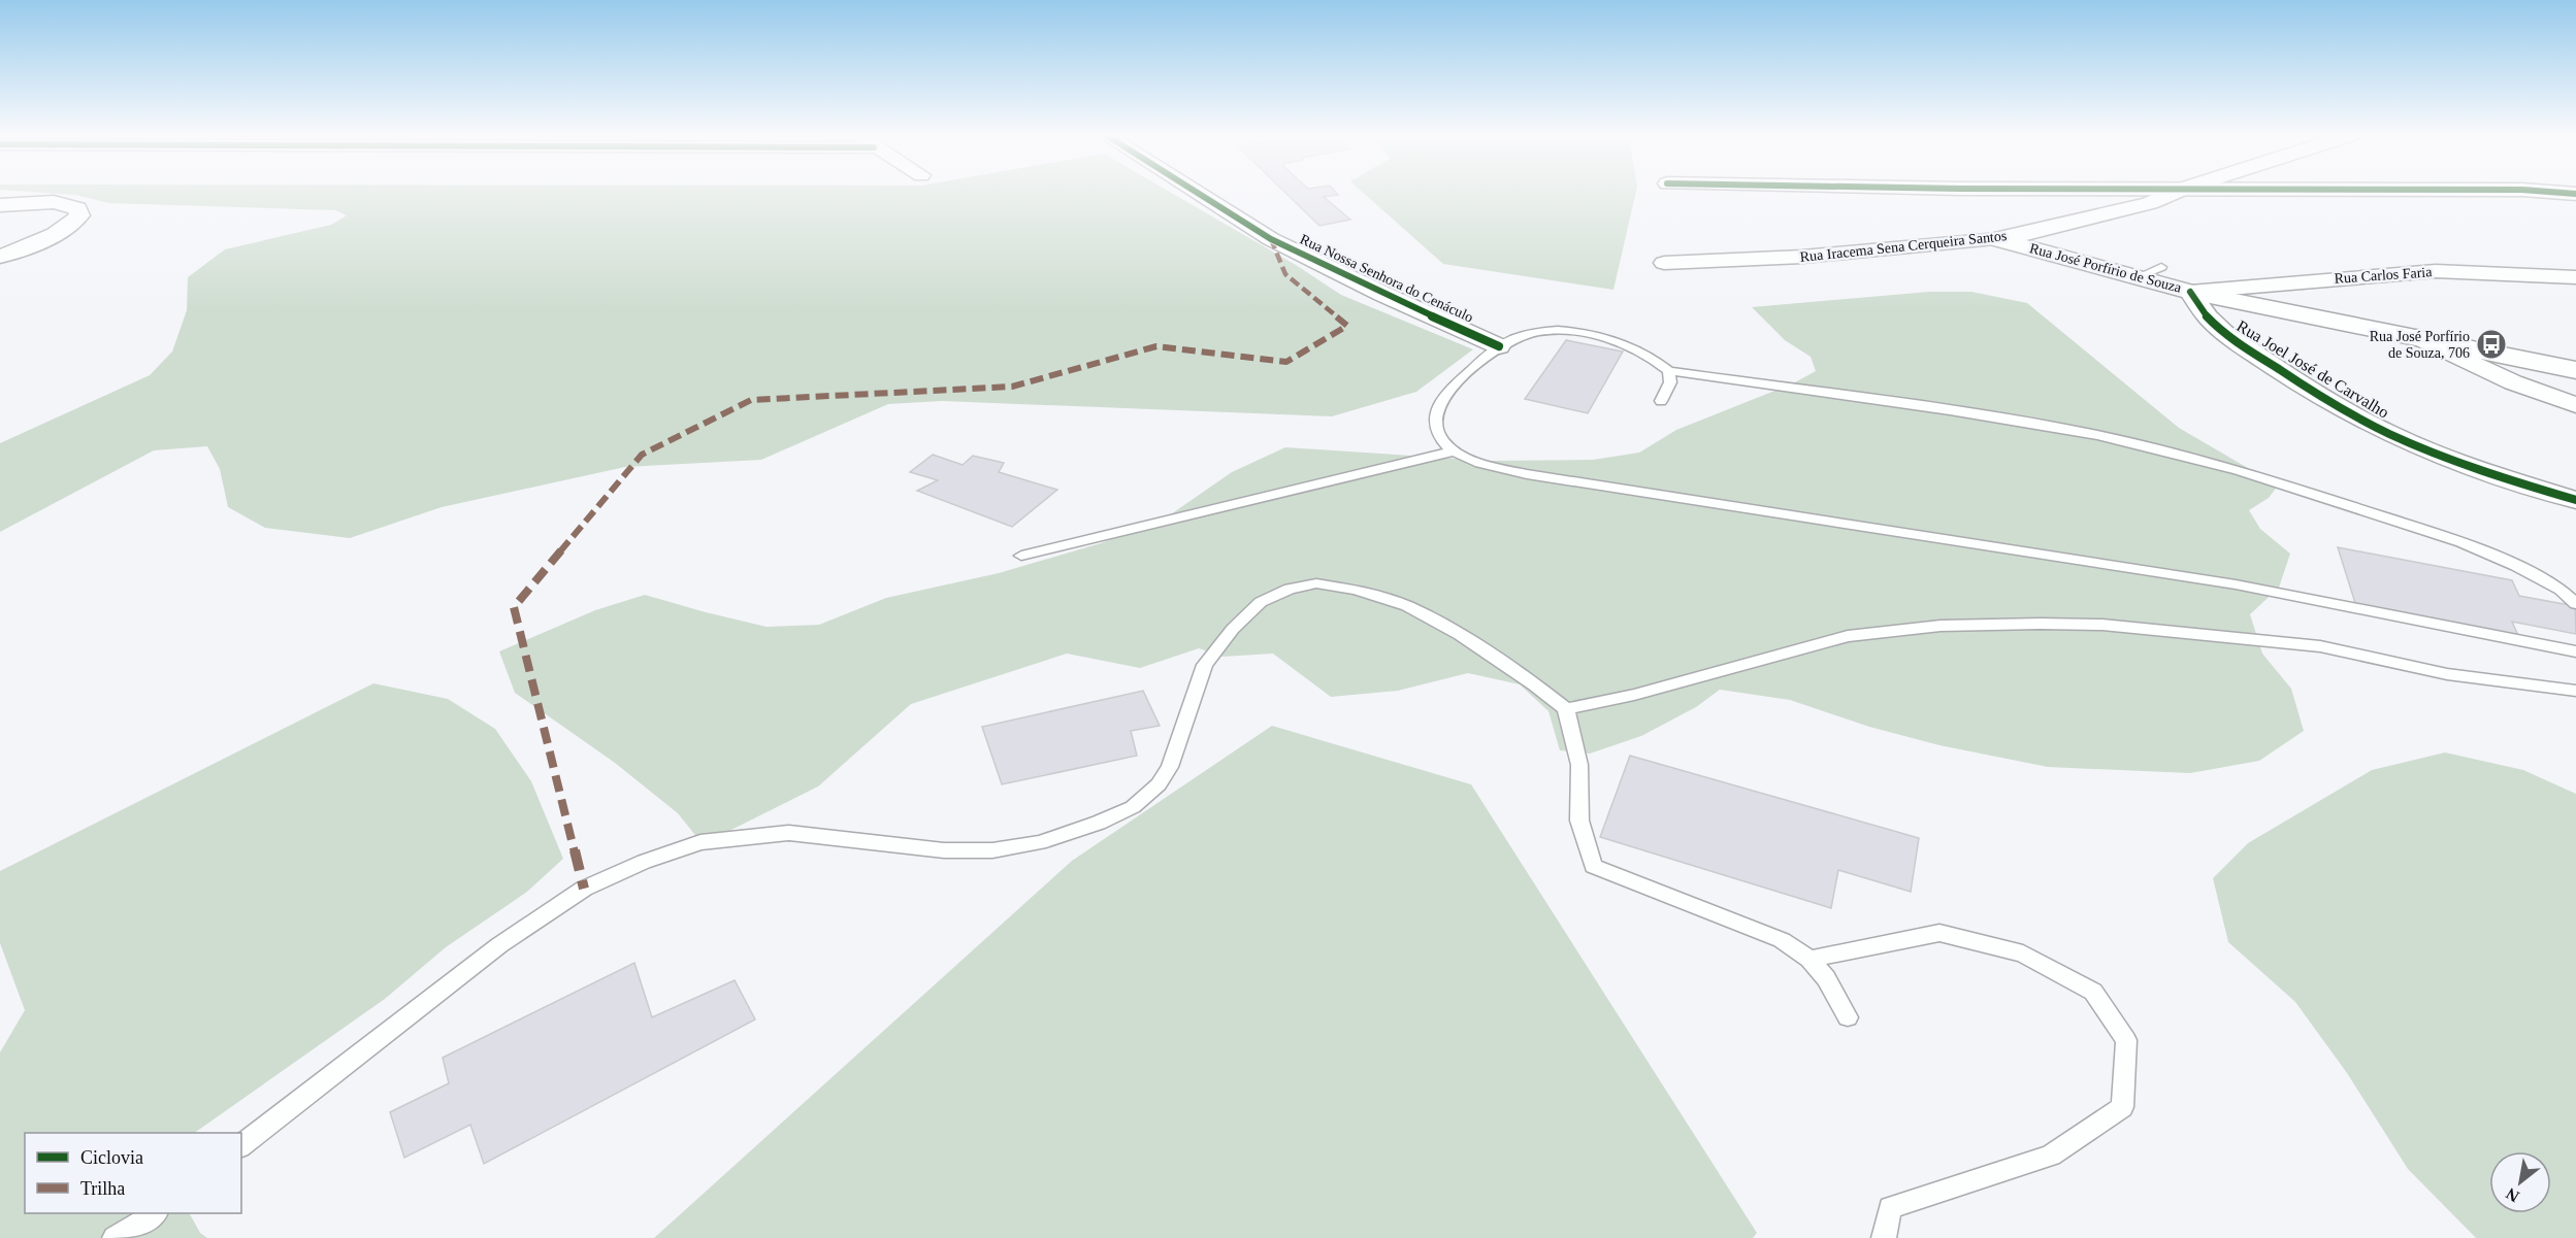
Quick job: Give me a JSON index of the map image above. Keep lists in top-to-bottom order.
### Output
{
  "streets": {
    "main road": ["Rua Iracema Sena Cerqueira Santos", "Rua José Porfírio de Souza"],
    "street": ["Rua Carlos Faria", "Rua Nossa Senhora do Cenáculo", "Rua Joel José de Carvalho"]
  },
  "crossings": [
    ["Rua Iracema Sena Cerqueira Santos", "Rua José Porfírio de Souza"],
    ["Rua José Porfírio de Souza", "Rua Carlos Faria"],
    ["Rua José Porfírio de Souza", "Rua Joel José de Carvalho"],
    ["Rua Carlos Faria", "Rua Joel José de Carvalho"]
  ],
  "places": {
    "bus stop": ["Rua José Porfírio de Souza, 706"]
  },
  "legend": ["Ciclovia", "Trilha"],
  "north": "bottom left"
}
